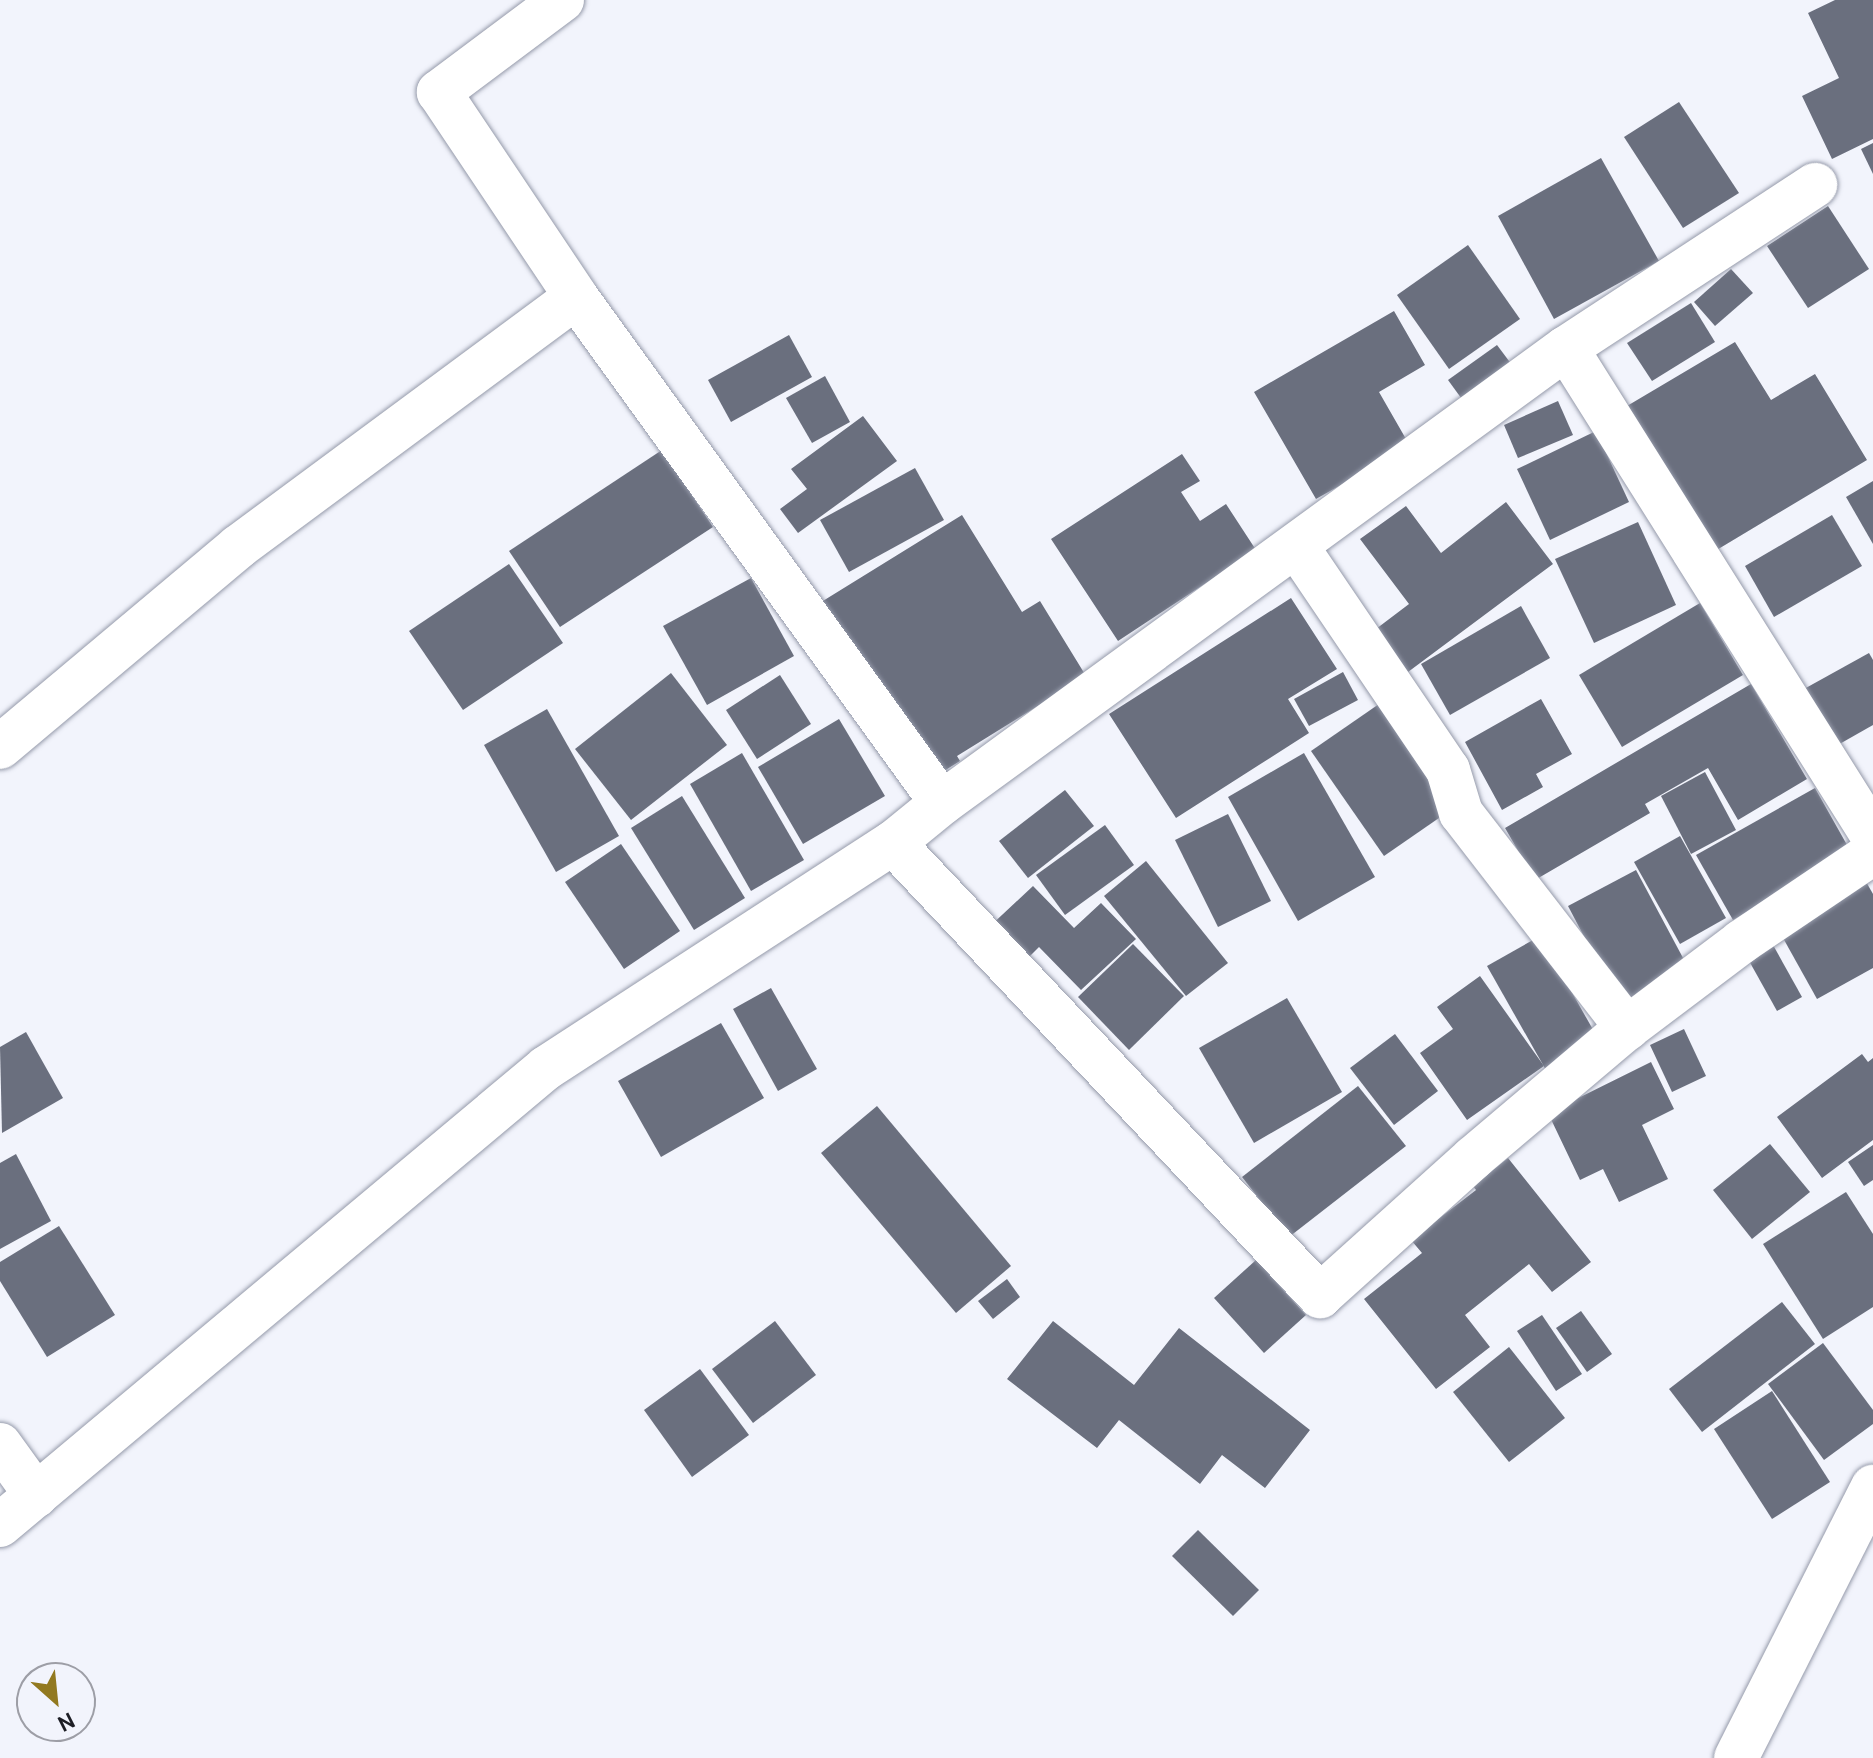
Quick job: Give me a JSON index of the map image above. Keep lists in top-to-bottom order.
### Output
{
  "north": "bottom right"
}
